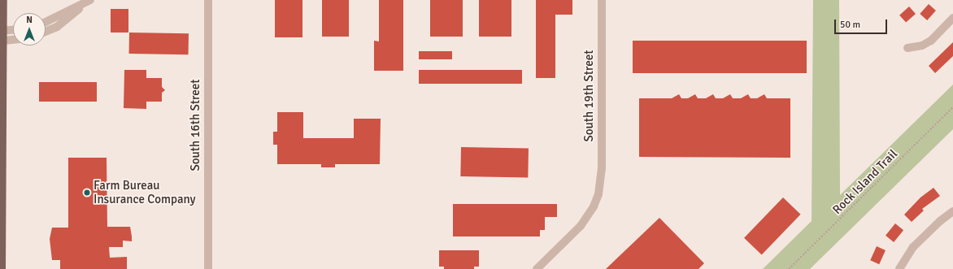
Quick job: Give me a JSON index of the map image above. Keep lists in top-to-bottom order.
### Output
{
  "streets": {
    "street": ["South 19th Street", "South 16th Street"],
    "path": ["Rock Island Trail"]
  },
  "places": ["Farm Bureau Insurance Company"],
  "scale_bar": "50 m",
  "north": "top"
}
